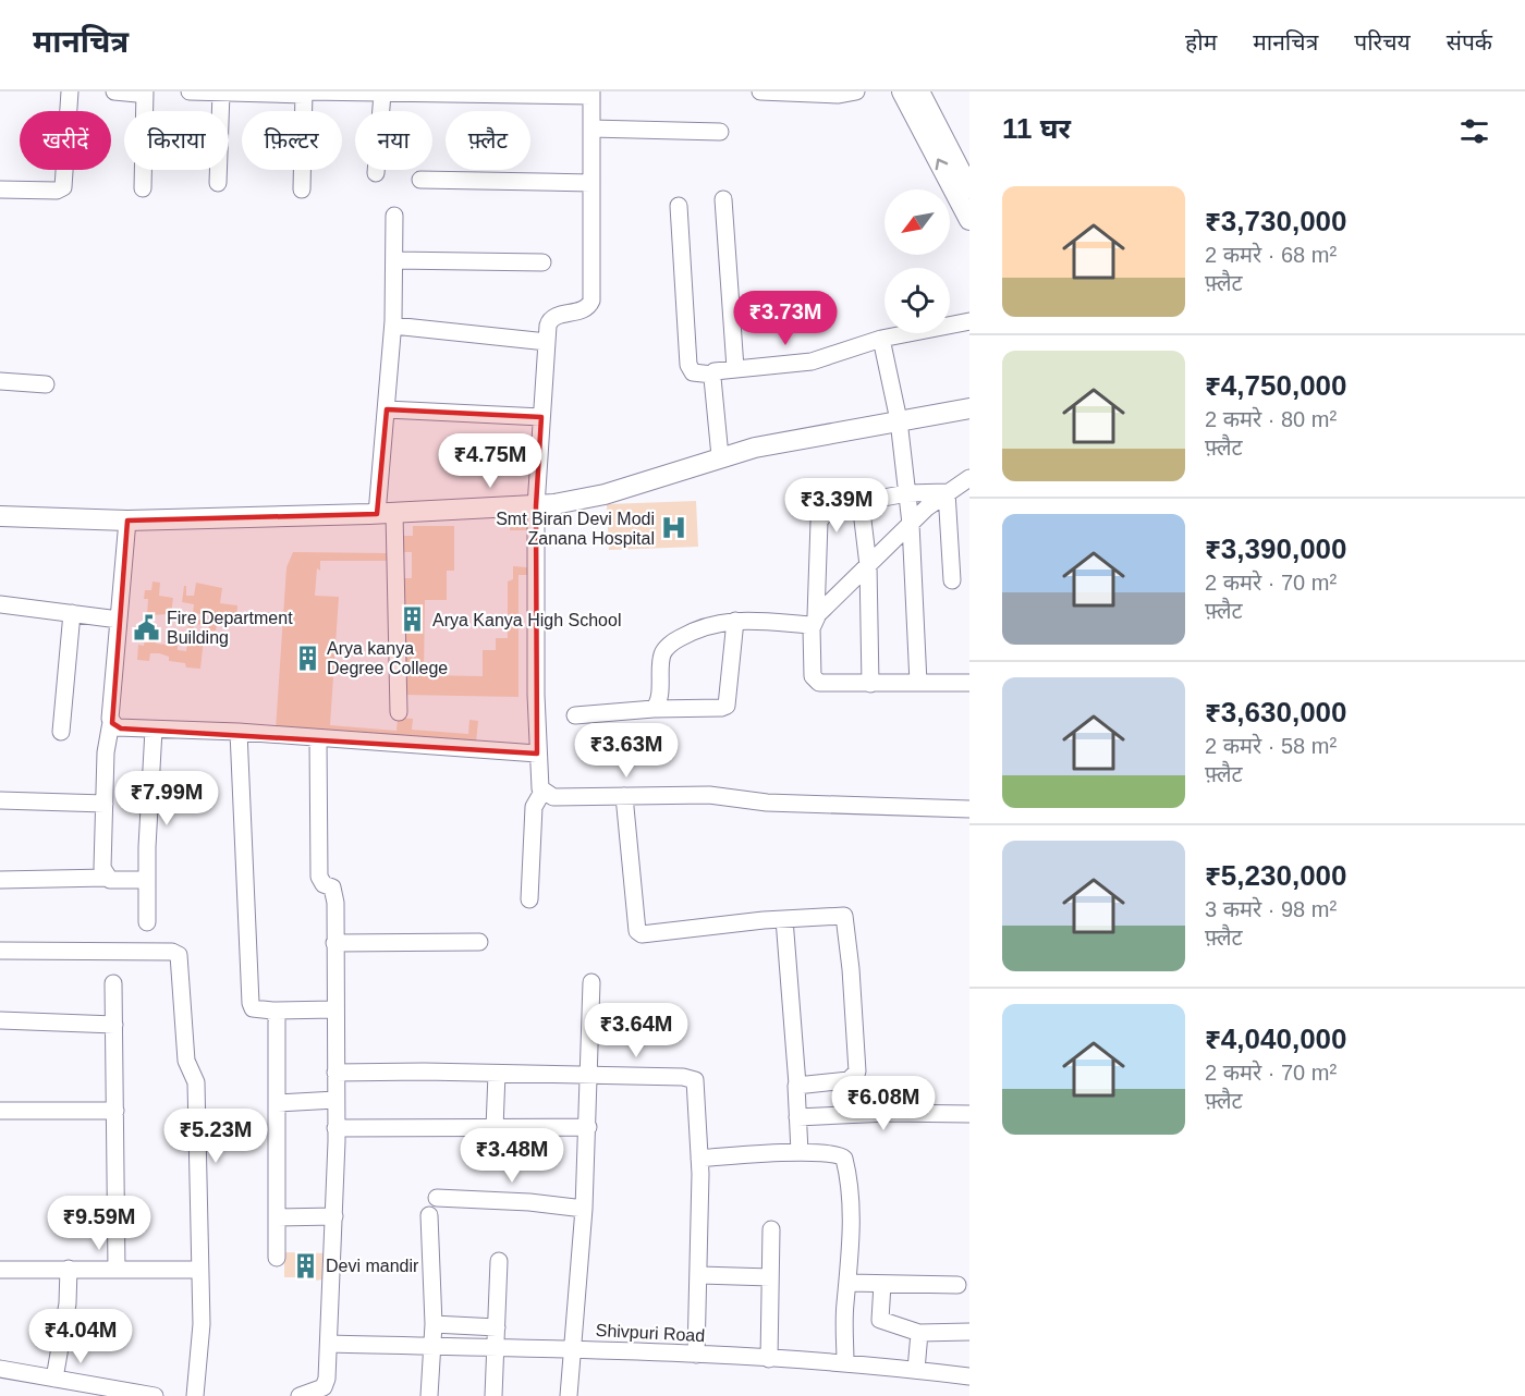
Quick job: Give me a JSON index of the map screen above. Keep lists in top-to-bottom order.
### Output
{
  "streets": {
    "street": ["Shivpuri Road"]
  },
  "places": {
    "hospital": ["Smt Biran Devi Modi Zanana Hospital"],
    "building": ["Arya Kanya High School", "Arya kanya Degree College", "Devi mandir"],
    "public building": ["Fire Department Building"]
  },
  "north": "bottom left",
  "page": {
    "header": "मानचित्र",
    "nav": [
      "होम",
      "मानचित्र",
      "परिचय",
      "संपर्क"
    ],
    "heading": "11 घर",
    "chip": [
      "खरीदें",
      "किराया",
      "फ़िल्टर",
      "नया",
      "फ़्लैट"
    ],
    "list": [
      {
        "name": "₹3,730,000",
        "note": "2 कमरे · 68 m² · फ़्लैट"
      },
      {
        "name": "₹4,750,000",
        "note": "2 कमरे · 80 m² · फ़्लैट"
      },
      {
        "name": "₹3,390,000",
        "note": "2 कमरे · 70 m² · फ़्लैट"
      },
      {
        "name": "₹3,630,000",
        "note": "2 कमरे · 58 m² · फ़्लैट"
      },
      {
        "name": "₹5,230,000",
        "note": "3 कमरे · 98 m² · फ़्लैट"
      },
      {
        "name": "₹4,040,000",
        "note": "2 कमरे · 70 m² · फ़्लैट"
      }
    ],
    "price": [
      "₹3.73M",
      "₹4.75M",
      "₹3.39M",
      "₹3.63M",
      "₹7.99M",
      "₹3.64M",
      "₹6.08M",
      "₹5.23M",
      "₹3.48M",
      "₹9.59M",
      "₹4.04M"
    ]
  }
}
